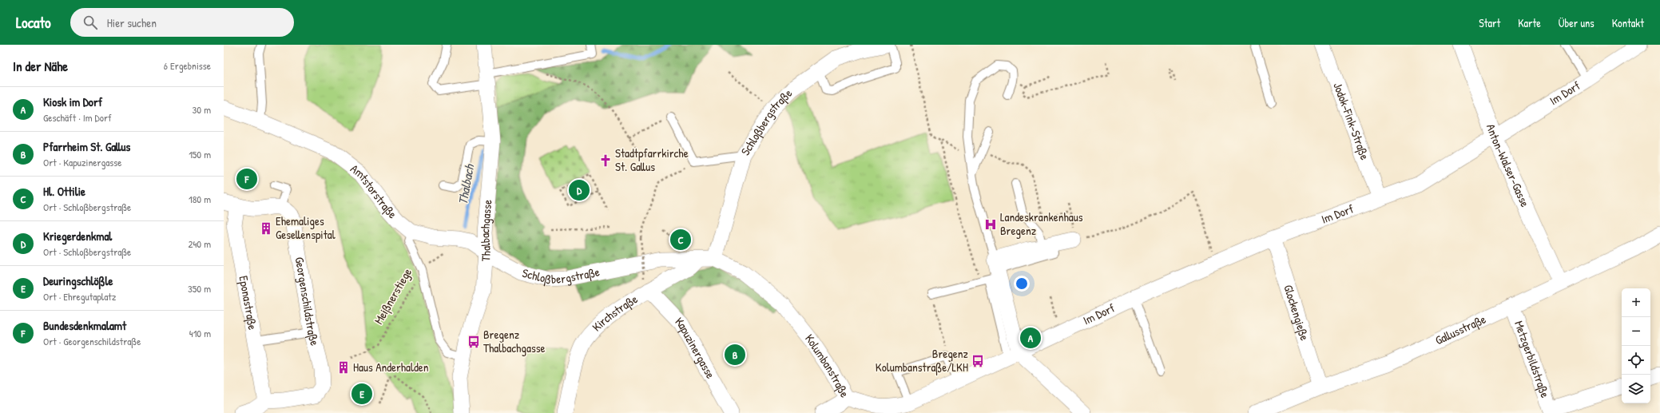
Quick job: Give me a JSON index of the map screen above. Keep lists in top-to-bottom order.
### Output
{
  "streets": {
    "street": [
      "Im Dorf",
      "Jodok-Fink-Straße",
      "Schloßbergstraße",
      "Anton-Walser-Gasse",
      "Amtstorstraße",
      "Thalbachgasse",
      "Georgenschildstraße",
      "Eponastraße",
      "Glockengieße",
      "Kirchstraße",
      "Gallusstraße",
      "Kapuzinergasse",
      "Metzgerbildstraße",
      "Kolumbanstraße"
    ],
    "lane": ["Meißnerstiege"]
  },
  "crossings": [
    ["Im Dorf", "Jodok-Fink-Straße"],
    ["Im Dorf", "Anton-Walser-Gasse"],
    ["Im Dorf", "Glockengieße"],
    ["Im Dorf", "Kolumbanstraße"],
    ["Schloßbergstraße", "Amtstorstraße"],
    ["Schloßbergstraße", "Thalbachgasse"],
    ["Schloßbergstraße", "Kirchstraße"],
    ["Schloßbergstraße", "Kolumbanstraße"],
    ["Anton-Walser-Gasse", "Gallusstraße"],
    ["Amtstorstraße", "Thalbachgasse"],
    ["Amtstorstraße", "Meißnerstiege"],
    ["Georgenschildstraße", "Eponastraße"],
    ["Glockengieße", "Gallusstraße"],
    ["Kirchstraße", "Kapuzinergasse"],
    ["Gallusstraße", "Metzgerbildstraße"]
  ],
  "water": ["Thalbach"],
  "places": {
    "church": ["Stadtpfarrkirche St. Gallus"],
    "hospital": ["Landeskrankenhaus Bregenz"],
    "building": ["Ehemaliges Gesellenspital", "Haus Anderhalden"],
    "bus stop": ["Bregenz Thalbachgasse", "Bregenz Kolumbanstraße/LKH"]
  },
  "page": {
    "header": "Locato",
    "search": "Hier suchen",
    "nav": [
      "Start",
      "Karte",
      "Über uns",
      "Kontakt"
    ],
    "heading": ["In der Nähe", "6 Ergebnisse"],
    "list": [
      {
        "mark": "A",
        "name": "Kiosk im Dorf",
        "note": "Geschäft · Im Dorf",
        "value": "30 m"
      },
      {
        "mark": "B",
        "name": "Pfarrheim St. Gallus",
        "note": "Ort · Kapuzinergasse",
        "value": "150 m"
      },
      {
        "mark": "C",
        "name": "Hl. Ottilie",
        "note": "Ort · Schloßbergstraße",
        "value": "180 m"
      },
      {
        "mark": "D",
        "name": "Kriegerdenkmal",
        "note": "Ort · Schloßbergstraße",
        "value": "240 m"
      },
      {
        "mark": "E",
        "name": "Deuringschlößle",
        "note": "Ort · Ehregutaplatz",
        "value": "350 m"
      },
      {
        "mark": "F",
        "name": "Bundesdenkmalamt",
        "note": "Ort · Georgenschildstraße",
        "value": "410 m"
      }
    ],
    "pins": [
      "F",
      "D",
      "C",
      "A",
      "B",
      "E"
    ],
    "map_buttons": ["+", "−"]
  }
}
